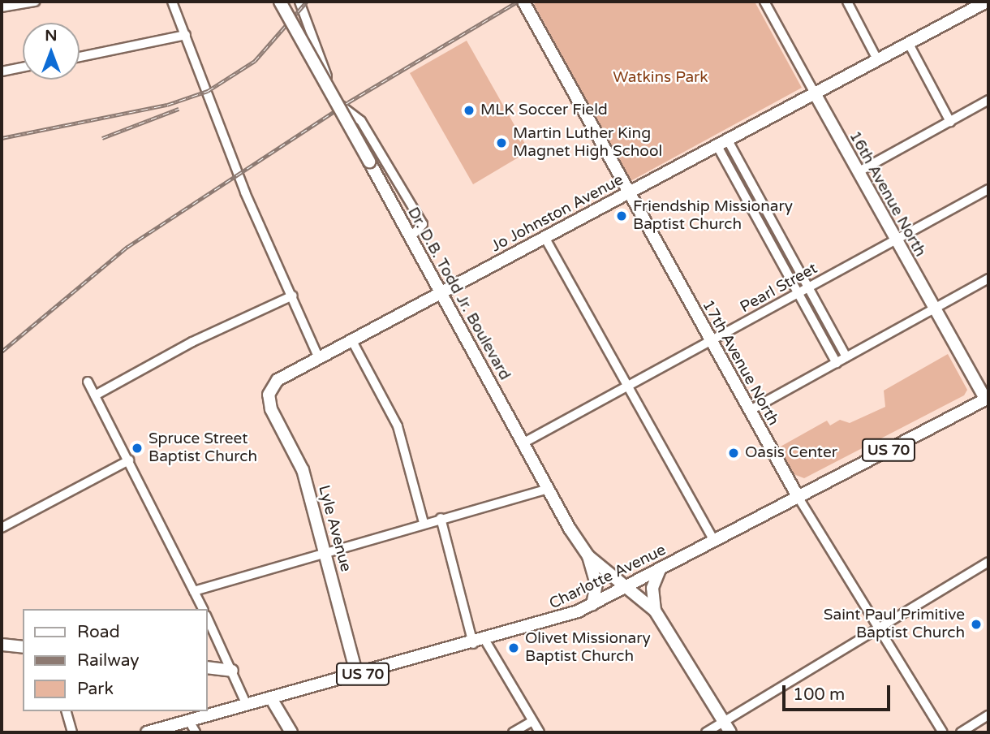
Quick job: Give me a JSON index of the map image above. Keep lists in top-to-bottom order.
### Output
{
  "streets": {
    "street": [
      "16th Avenue North",
      "Jo Johnston Avenue",
      "Pearl Street",
      "Dr. D.B. Todd Jr. Boulevard",
      "17th Avenue North",
      "US 70",
      "Lyle Avenue",
      "Charlotte Avenue"
    ]
  },
  "crossings": [
    ["16th Avenue North", "Jo Johnston Avenue"],
    ["16th Avenue North", "Pearl Street"],
    ["16th Avenue North", "Charlotte Avenue"],
    ["Jo Johnston Avenue", "Dr. D.B. Todd Jr. Boulevard"],
    ["Jo Johnston Avenue", "17th Avenue North"],
    ["Jo Johnston Avenue", "Lyle Avenue"],
    ["Pearl Street", "Dr. D.B. Todd Jr. Boulevard"],
    ["Pearl Street", "17th Avenue North"],
    ["Dr. D.B. Todd Jr. Boulevard", "Charlotte Avenue"],
    ["17th Avenue North", "Charlotte Avenue"],
    ["Lyle Avenue", "Charlotte Avenue"]
  ],
  "parks": ["Watkins Park"],
  "places": [
    "MLK Soccer Field",
    "Martin Luther King Magnet High School",
    "Friendship Missionary Baptist Church",
    "Spruce Street Baptist Church",
    "Oasis Center",
    "Saint Paul Primitive Baptist Church",
    "Olivet Missionary Baptist Church"
  ],
  "legend": ["Road", "Railway", "Park"],
  "scale_bar": "100 m",
  "north": "top"
}
